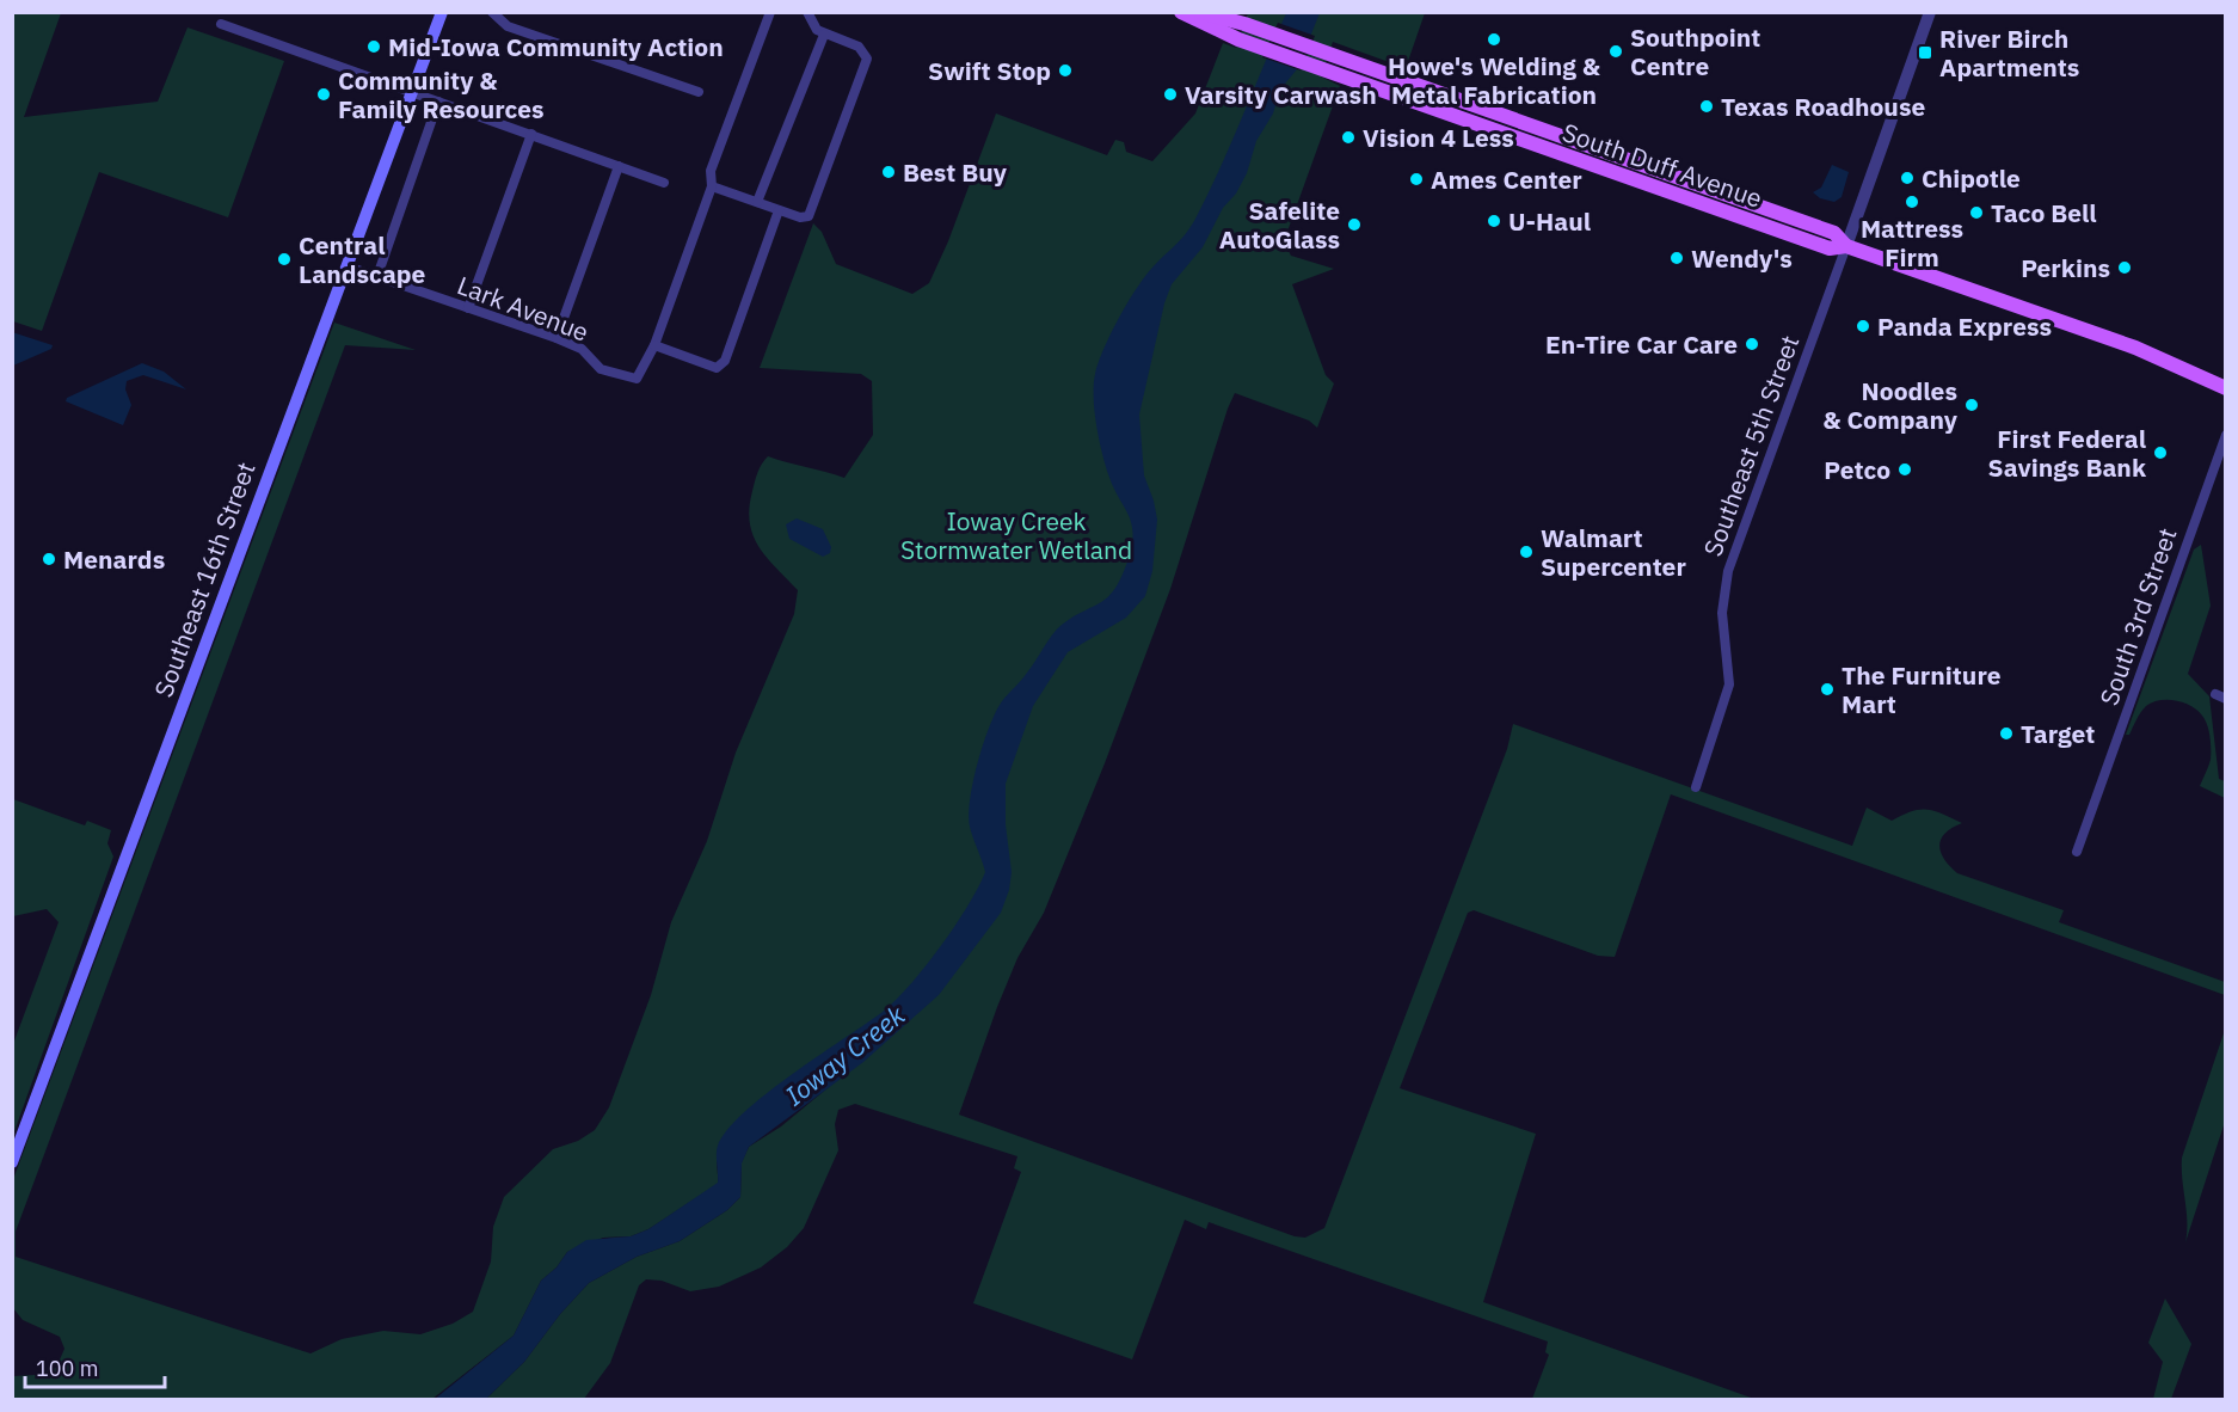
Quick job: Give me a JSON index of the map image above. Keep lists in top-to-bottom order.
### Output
{
  "streets": {
    "main road": ["South Duff Avenue", "Southeast 16th Street"],
    "street": ["Lark Avenue", "Southeast 5th Street", "South 3rd Street"]
  },
  "crossings": [
    ["South Duff Avenue", "Southeast 5th Street"],
    ["Lark Avenue", "Southeast 16th Street"]
  ],
  "water": ["Ioway Creek"],
  "parks": ["Ioway Creek Stormwater Wetland"],
  "places": {
    "other": [
      "Howe's Welding & Metal Fabrication",
      "Mid-Iowa Community Action",
      "Southpoint Centre",
      "Swift Stop",
      "Community & Family Resources",
      "Varsity Carwash",
      "Texas Roadhouse",
      "Vision 4 Less",
      "Best Buy",
      "Chipotle",
      "Ames Center",
      "Mattress Firm",
      "Taco Bell",
      "U-Haul",
      "Safelite AutoGlass",
      "Wendy's",
      "Central Landscape",
      "Perkins",
      "Panda Express",
      "En-Tire Car Care",
      "Noodles & Company",
      "First Federal Savings Bank",
      "Petco",
      "Walmart Supercenter",
      "Menards",
      "The Furniture Mart",
      "Target"
    ],
    "transit": ["River Birch Apartments"]
  },
  "scale_bar": "100 m"
}
